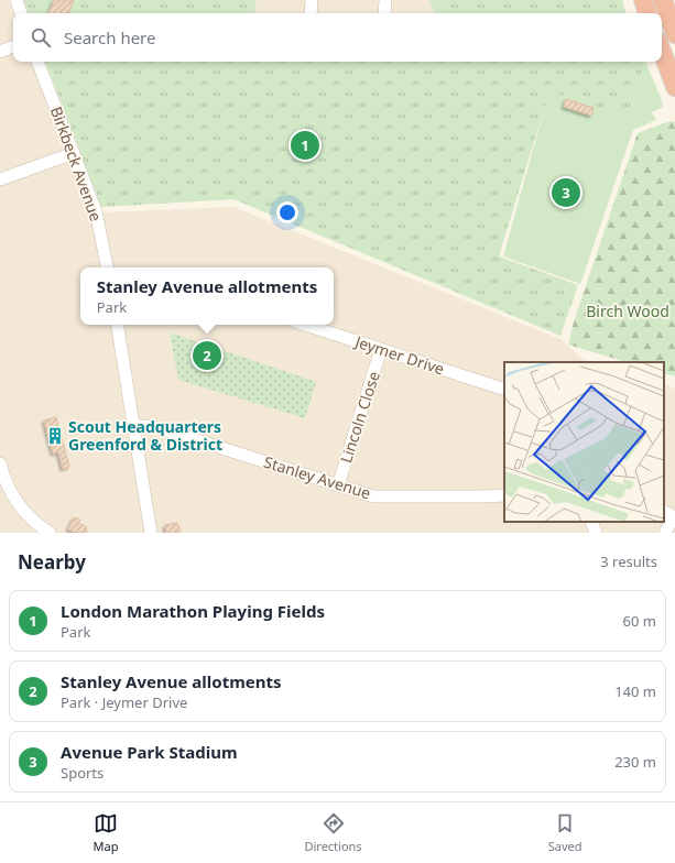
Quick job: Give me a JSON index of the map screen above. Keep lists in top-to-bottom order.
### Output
{
  "streets": {
    "street": [
      "Birkbeck Avenue",
      "Jeymer Drive",
      "Lincoln Close",
      "Stanley Avenue"
    ]
  },
  "crossings": [
    ["Jeymer Drive", "Lincoln Close"],
    ["Lincoln Close", "Stanley Avenue"]
  ],
  "parks": ["Birch Wood"],
  "places": {
    "building": ["Scout Headquarters Greenford & District"]
  },
  "page": {
    "search": "Search here",
    "pins": ["1", "3", "2"],
    "popup": ["Stanley Avenue allotments", "Park"],
    "heading": ["Nearby", "3 results"],
    "list": [
      {
        "mark": "1",
        "name": "London Marathon Playing Fields",
        "note": "Park",
        "value": "60 m"
      },
      {
        "mark": "2",
        "name": "Stanley Avenue allotments",
        "note": "Park · Jeymer Drive",
        "value": "140 m"
      },
      {
        "mark": "3",
        "name": "Avenue Park Stadium",
        "note": "Sports",
        "value": "230 m"
      }
    ],
    "nav": ["Map", "Directions", "Saved"]
  }
}
